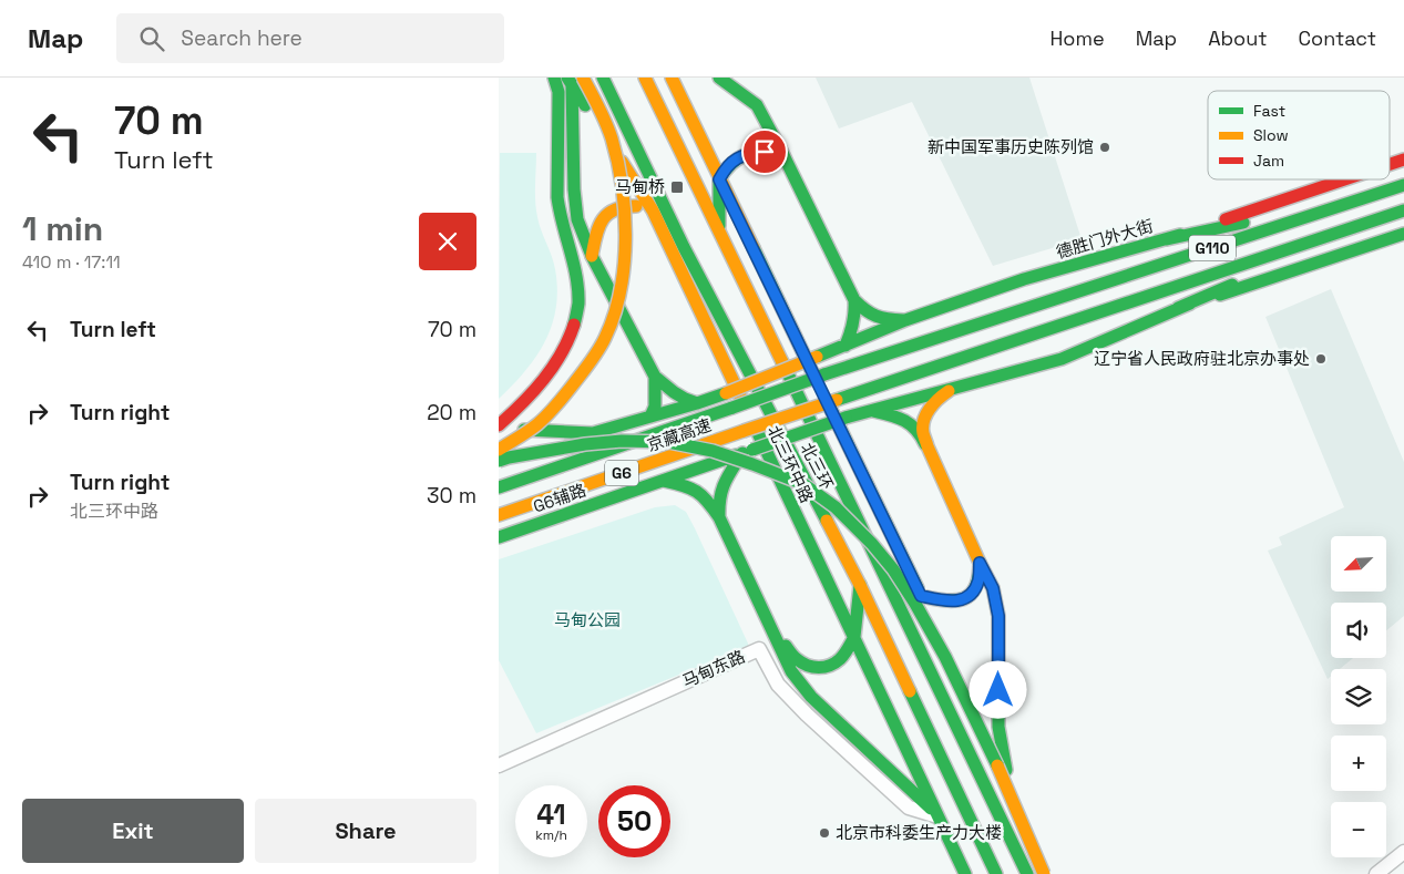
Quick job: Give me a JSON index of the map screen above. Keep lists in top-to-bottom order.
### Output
{
  "streets": {
    "main road": [
      "德胜门外大街",
      "G110",
      "京藏高速",
      "北三环中路",
      "北三环",
      "G6",
      "G6辅路"
    ],
    "street": ["马甸东路"]
  },
  "crossings": [
    ["G110", "京藏高速"],
    ["北三环中路", "马甸东路"]
  ],
  "parks": ["马甸公园"],
  "places": {
    "other": ["新中国军事历史陈列馆", "辽宁省人民政府驻北京办事处", "北京市科委生产力大楼"],
    "transit": ["马甸桥"]
  },
  "legend": ["Fast", "Slow", "Jam"],
  "north": "bottom left",
  "page": {
    "header": "Map",
    "search": "Search here",
    "nav": [
      "Home",
      "Map",
      "About",
      "Contact"
    ],
    "turn": ["70 m", "Turn left"],
    "heading": ["1 min", "410 m · 17:11"],
    "list": [
      {
        "name": "Turn left",
        "value": "70 m"
      },
      {
        "name": "Turn right",
        "value": "20 m"
      },
      {
        "name": "Turn right",
        "note": "北三环中路",
        "value": "30 m"
      }
    ],
    "map_buttons": ["+", "−"],
    "speed": "41 km/h",
    "limit": "50",
    "buttons": ["Exit", "Share"]
  }
}
